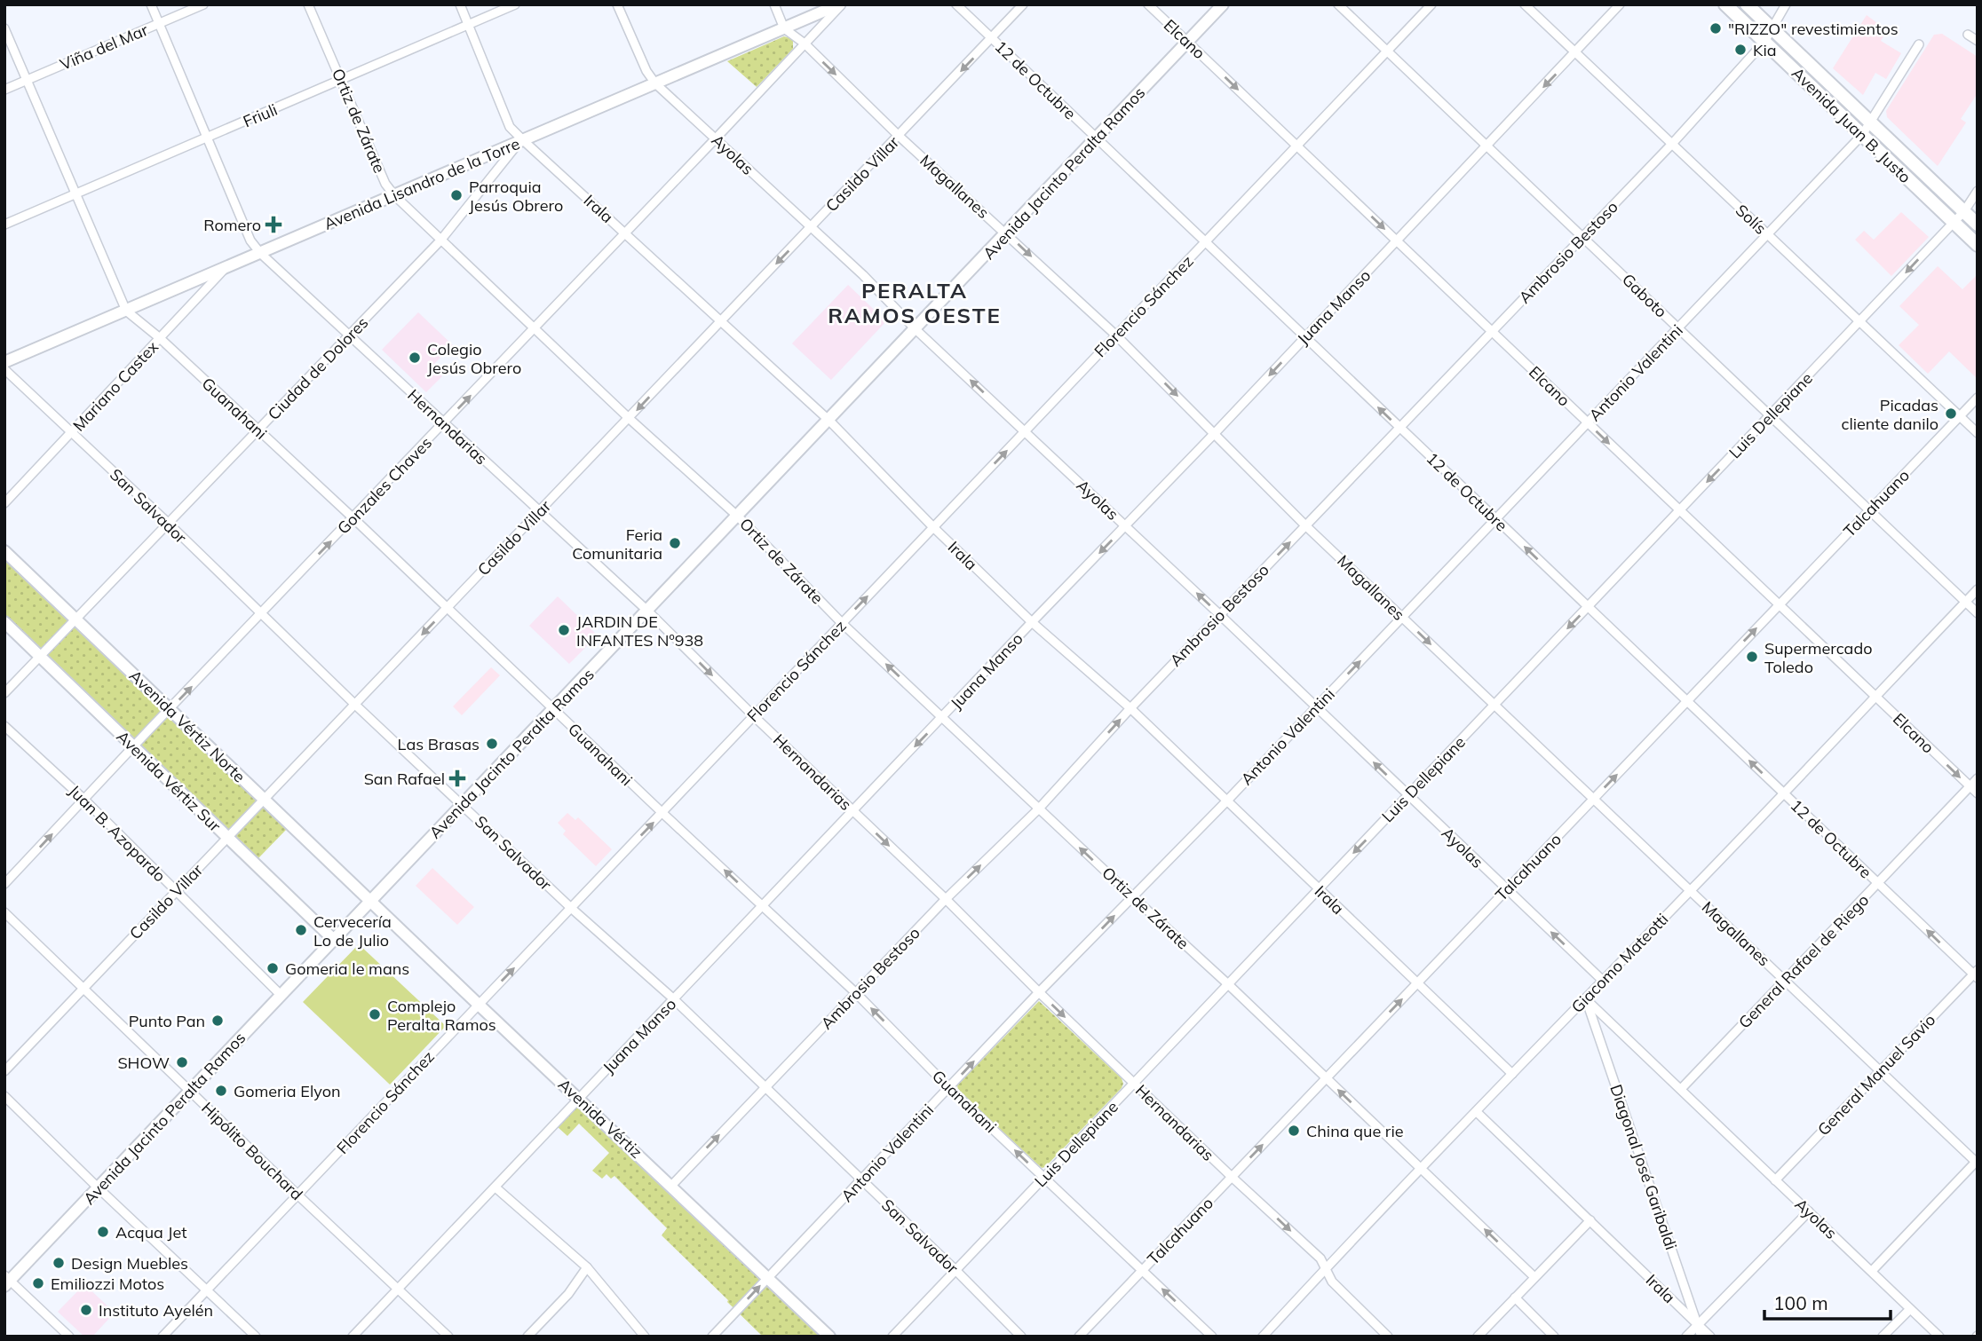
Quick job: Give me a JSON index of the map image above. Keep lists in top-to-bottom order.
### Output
{
  "streets": {
    "main road": ["Avenida Juan B. Justo"],
    "street": [
      "Elcano",
      "Viña del Mar",
      "12 de Octubre",
      "Friuli",
      "Ortiz de Zárate",
      "Ayolas",
      "Avenida Jacinto Peralta Ramos",
      "Casildo Villar",
      "Avenida Lisandro de la Torre",
      "Magallanes",
      "Irala",
      "Solís",
      "Ambrosio Bestoso",
      "Gaboto",
      "Florencio Sánchez",
      "Juana Manso",
      "Ciudad de Dolores",
      "Antonio Valentini",
      "Mariano Castex",
      "Guanahani",
      "Luis Dellepiane",
      "Hernandarias",
      "Gonzales Chaves",
      "Talcahuano",
      "San Salvador",
      "Avenida Vértiz Norte",
      "Avenida Vértiz Sur",
      "Juan B. Azopardo",
      "General Rafael de Riego",
      "Giacomo Mateotti",
      "General Manuel Savio",
      "Avenida Vértiz",
      "Hipólito Bouchard",
      "Diagonal José Garibaldi"
    ]
  },
  "crossings": [
    ["Elcano", "Avenida Jacinto Peralta Ramos"],
    ["Elcano", "Ambrosio Bestoso"],
    ["Elcano", "Florencio Sánchez"],
    ["Elcano", "Juana Manso"],
    ["Elcano", "Antonio Valentini"],
    ["Elcano", "Luis Dellepiane"],
    ["Elcano", "Talcahuano"],
    ["Elcano", "General Rafael de Riego"],
    ["Elcano", "Giacomo Mateotti"],
    ["Viña del Mar", "Guanahani"],
    ["Viña del Mar", "Hernandarias"],
    ["12 de Octubre", "Avenida Jacinto Peralta Ramos"],
    ["12 de Octubre", "Casildo Villar"],
    ["12 de Octubre", "Ambrosio Bestoso"],
    ["12 de Octubre", "Florencio Sánchez"],
    ["12 de Octubre", "Juana Manso"],
    ["12 de Octubre", "Antonio Valentini"],
    ["12 de Octubre", "Luis Dellepiane"],
    ["12 de Octubre", "Talcahuano"],
    ["12 de Octubre", "General Rafael de Riego"],
    ["12 de Octubre", "Giacomo Mateotti"],
    ["12 de Octubre", "General Manuel Savio"],
    ["Friuli", "Ortiz de Zárate"],
    ["Friuli", "Irala"],
    ["Friuli", "Guanahani"],
    ["Friuli", "Hernandarias"],
    ["Ortiz de Zárate", "Avenida Jacinto Peralta Ramos"],
    ["Ortiz de Zárate", "Casildo Villar"],
    ["Ortiz de Zárate", "Avenida Lisandro de la Torre"],
    ["Ortiz de Zárate", "Ambrosio Bestoso"],
    ["Ortiz de Zárate", "Florencio Sánchez"],
    ["Ortiz de Zárate", "Juana Manso"],
    ["Ortiz de Zárate", "Ciudad de Dolores"],
    ["Ortiz de Zárate", "Antonio Valentini"],
    ["Ortiz de Zárate", "Luis Dellepiane"],
    ["Ortiz de Zárate", "Gonzales Chaves"],
    ["Ortiz de Zárate", "Talcahuano"],
    ["Ortiz de Zárate", "Giacomo Mateotti"],
    ["Avenida Juan B. Justo", "Ambrosio Bestoso"],
    ["Avenida Juan B. Justo", "Antonio Valentini"],
    ["Avenida Juan B. Justo", "Luis Dellepiane"],
    ["Ayolas", "Avenida Jacinto Peralta Ramos"],
    ["Ayolas", "Casildo Villar"],
    ["Ayolas", "Avenida Lisandro de la Torre"],
    ["Ayolas", "Ambrosio Bestoso"],
    ["Ayolas", "Florencio Sánchez"],
    ["Ayolas", "Juana Manso"],
    ["Ayolas", "Antonio Valentini"],
    ["Ayolas", "Luis Dellepiane"],
    ["Ayolas", "Gonzales Chaves"],
    ["Ayolas", "Talcahuano"],
    ["Ayolas", "General Rafael de Riego"],
    ["Ayolas", "Giacomo Mateotti"],
    ["Ayolas", "General Manuel Savio"],
    ["Ayolas", "Diagonal José Garibaldi"],
    ["Avenida Jacinto Peralta Ramos", "Magallanes"],
    ["Avenida Jacinto Peralta Ramos", "Irala"],
    ["Avenida Jacinto Peralta Ramos", "Guanahani"],
    ["Avenida Jacinto Peralta Ramos", "Hernandarias"],
    ["Avenida Jacinto Peralta Ramos", "San Salvador"],
    ["Avenida Jacinto Peralta Ramos", "Avenida Vértiz Norte"],
    ["Avenida Jacinto Peralta Ramos", "Avenida Vértiz Sur"],
    ["Avenida Jacinto Peralta Ramos", "Juan B. Azopardo"],
    ["Avenida Jacinto Peralta Ramos", "Avenida Vértiz"],
    ["Avenida Jacinto Peralta Ramos", "Hipólito Bouchard"],
    ["Casildo Villar", "Magallanes"],
    ["Casildo Villar", "Irala"],
    ["Casildo Villar", "Guanahani"],
    ["Casildo Villar", "Hernandarias"],
    ["Casildo Villar", "San Salvador"],
    ["Casildo Villar", "Avenida Vértiz Norte"],
    ["Casildo Villar", "Avenida Vértiz Sur"],
    ["Casildo Villar", "Juan B. Azopardo"],
    ["Casildo Villar", "Hipólito Bouchard"],
    ["Avenida Lisandro de la Torre", "Magallanes"],
    ["Avenida Lisandro de la Torre", "Irala"],
    ["Avenida Lisandro de la Torre", "Ciudad de Dolores"],
    ["Avenida Lisandro de la Torre", "Mariano Castex"],
    ["Avenida Lisandro de la Torre", "Guanahani"],
    ["Avenida Lisandro de la Torre", "Hernandarias"],
    ["Avenida Lisandro de la Torre", "Gonzales Chaves"],
    ["Magallanes", "Ambrosio Bestoso"],
    ["Magallanes", "Florencio Sánchez"],
    ["Magallanes", "Juana Manso"],
    ["Magallanes", "Antonio Valentini"],
    ["Magallanes", "Luis Dellepiane"],
    ["Magallanes", "Gonzales Chaves"],
    ["Magallanes", "Talcahuano"],
    ["Magallanes", "General Rafael de Riego"],
    ["Magallanes", "Giacomo Mateotti"],
    ["Magallanes", "General Manuel Savio"],
    ["Irala", "Ambrosio Bestoso"],
    ["Irala", "Florencio Sánchez"],
    ["Irala", "Juana Manso"],
    ["Irala", "Ciudad de Dolores"],
    ["Irala", "Antonio Valentini"],
    ["Irala", "Luis Dellepiane"],
    ["Irala", "Gonzales Chaves"],
    ["Irala", "Talcahuano"],
    ["Irala", "Giacomo Mateotti"],
    ["Irala", "Diagonal José Garibaldi"],
    ["Solís", "Ambrosio Bestoso"],
    ["Solís", "Juana Manso"],
    ["Solís", "Antonio Valentini"],
    ["Solís", "Luis Dellepiane"],
    ["Solís", "Talcahuano"],
    ["Ambrosio Bestoso", "Gaboto"],
    ["Ambrosio Bestoso", "Guanahani"],
    ["Ambrosio Bestoso", "Hernandarias"],
    ["Ambrosio Bestoso", "San Salvador"],
    ["Ambrosio Bestoso", "Avenida Vértiz"],
    ["Gaboto", "Florencio Sánchez"],
    ["Gaboto", "Juana Manso"],
    ["Gaboto", "Antonio Valentini"],
    ["Gaboto", "Luis Dellepiane"],
    ["Gaboto", "Talcahuano"],
    ["Gaboto", "Giacomo Mateotti"],
    ["Florencio Sánchez", "Guanahani"],
    ["Florencio Sánchez", "Hernandarias"],
    ["Florencio Sánchez", "San Salvador"],
    ["Florencio Sánchez", "Avenida Vértiz"],
    ["Florencio Sánchez", "Hipólito Bouchard"],
    ["Juana Manso", "Guanahani"],
    ["Juana Manso", "Hernandarias"],
    ["Juana Manso", "San Salvador"],
    ["Juana Manso", "Avenida Vértiz"],
    ["Juana Manso", "Hipólito Bouchard"],
    ["Ciudad de Dolores", "Guanahani"],
    ["Ciudad de Dolores", "Hernandarias"],
    ["Ciudad de Dolores", "San Salvador"],
    ["Ciudad de Dolores", "Avenida Vértiz Norte"],
    ["Ciudad de Dolores", "Avenida Vértiz Sur"],
    ["Antonio Valentini", "Guanahani"],
    ["Antonio Valentini", "Hernandarias"],
    ["Antonio Valentini", "San Salvador"],
    ["Antonio Valentini", "Avenida Vértiz"],
    ["Mariano Castex", "Guanahani"],
    ["Mariano Castex", "San Salvador"],
    ["Guanahani", "Luis Dellepiane"],
    ["Guanahani", "Gonzales Chaves"],
    ["Guanahani", "Talcahuano"],
    ["Luis Dellepiane", "Hernandarias"],
    ["Luis Dellepiane", "San Salvador"],
    ["Hernandarias", "Gonzales Chaves"],
    ["Hernandarias", "Talcahuano"],
    ["Hernandarias", "Giacomo Mateotti"],
    ["Gonzales Chaves", "San Salvador"],
    ["Gonzales Chaves", "Avenida Vértiz Norte"],
    ["Gonzales Chaves", "Avenida Vértiz Sur"],
    ["Gonzales Chaves", "Juan B. Azopardo"],
    ["Avenida Vértiz Norte", "Avenida Vértiz"],
    ["Giacomo Mateotti", "Diagonal José Garibaldi"]
  ],
  "one_way": [
    "Elcano",
    "12 de Octubre",
    "Casildo Villar",
    "Gonzales Chaves",
    "Talcahuano"
  ],
  "districts": ["PERALTA RAMOS OESTE"],
  "places": {
    "other": [
      "\"RIZZO\" revestimientos",
      "Kia",
      "Parroquia Jesús Obrero",
      "Colegio Jesús Obrero",
      "Picadas cliente danilo",
      "Feria Comunitaria",
      "JARDIN DE INFANTES Nº938",
      "Supermercado Toledo",
      "Las Brasas",
      "Cervecería Lo de Julio",
      "Gomeria le mans",
      "Complejo Peralta Ramos",
      "Punto Pan",
      "SHOW",
      "Gomeria Elyon",
      "China que rie",
      "Acqua Jet",
      "Design Muebles",
      "Emiliozzi Motos",
      "Instituto Ayelén"
    ],
    "health": ["Romero", "San Rafael"]
  },
  "scale_bar": "100 m"
}
